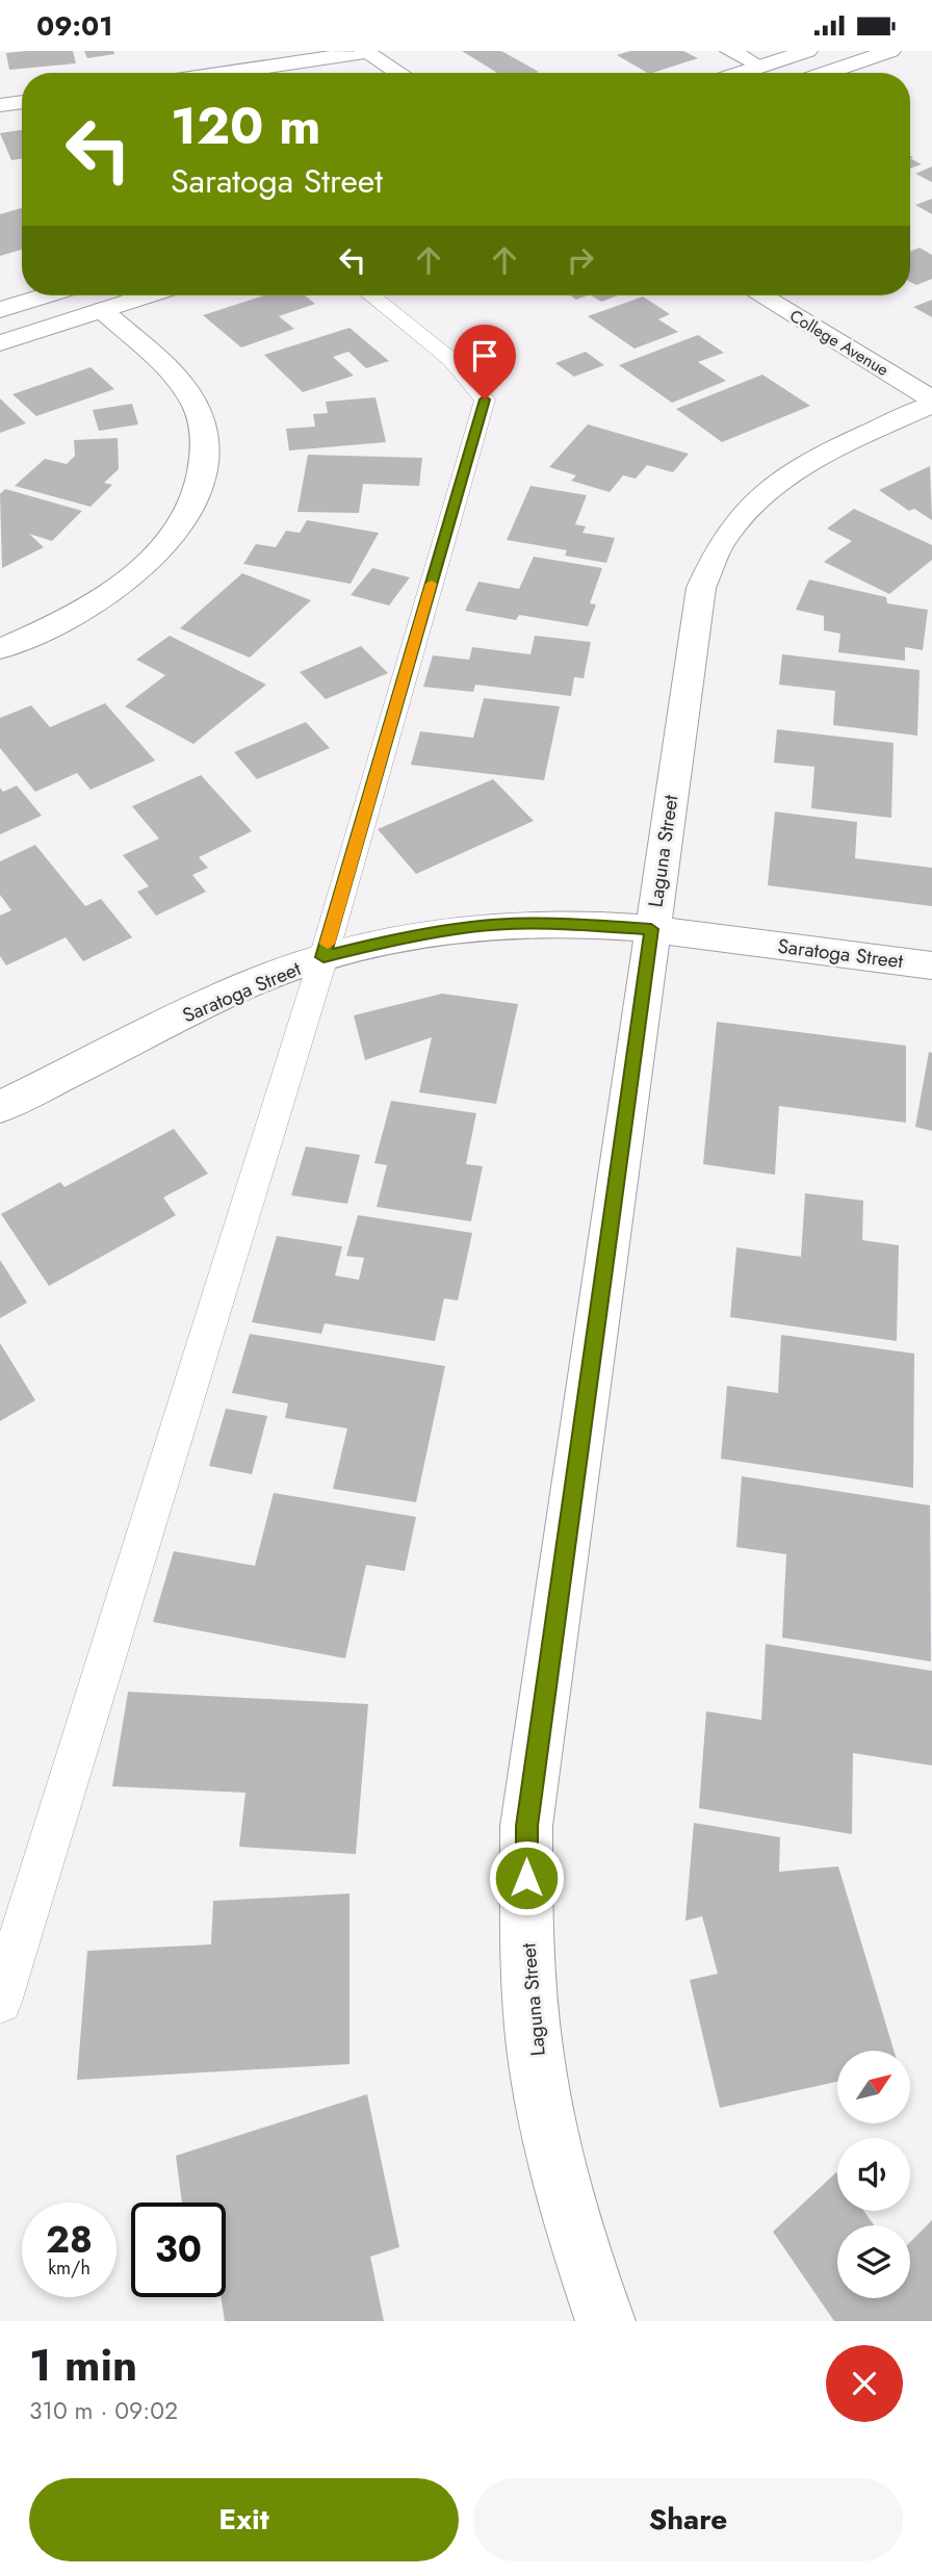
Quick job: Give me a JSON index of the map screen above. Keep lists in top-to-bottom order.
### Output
{
  "streets": {
    "street": ["College Avenue", "Laguna Street", "Saratoga Street"]
  },
  "crossings": [
    ["College Avenue", "Laguna Street"],
    ["Laguna Street", "Saratoga Street"]
  ],
  "north": "top right",
  "page": {
    "status": "09:01",
    "turn": ["120 m", "Saratoga Street"],
    "speed": "28 km/h",
    "limit": "30",
    "heading": ["1 min", "310 m · 09:02"],
    "buttons": ["Exit", "Share"]
  }
}
